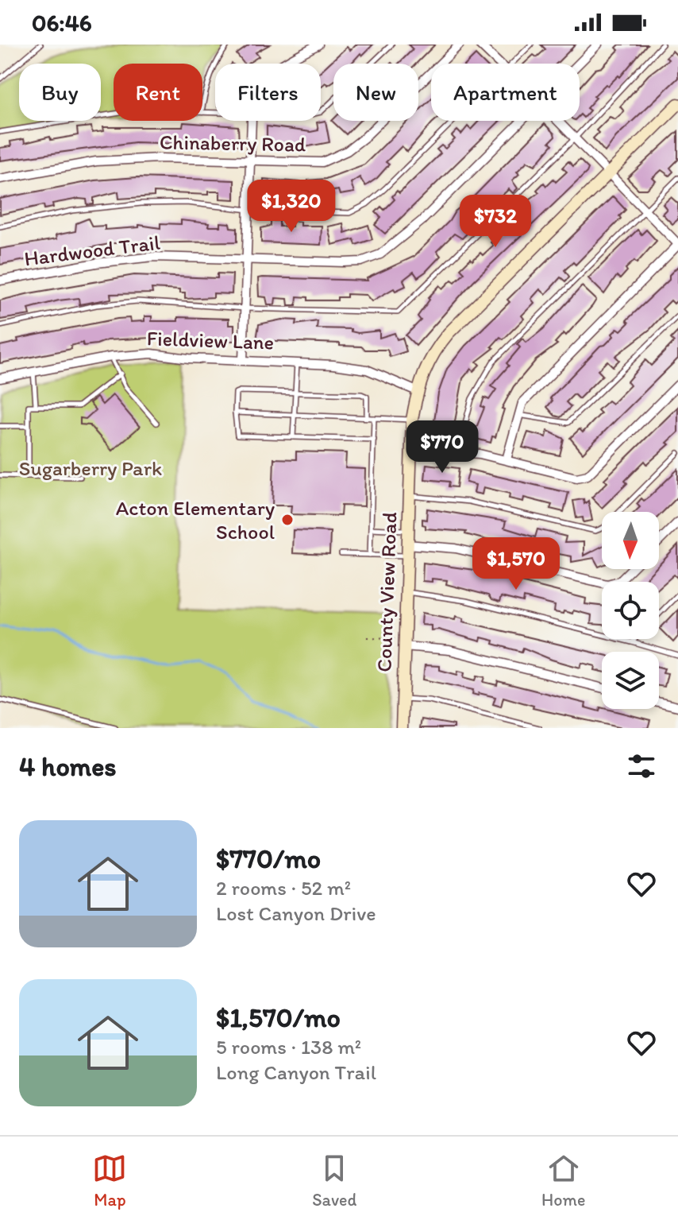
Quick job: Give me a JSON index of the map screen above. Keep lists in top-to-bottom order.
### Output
{
  "streets": {
    "street": [
      "Chinaberry Road",
      "Hardwood Trail",
      "Fieldview Lane",
      "County View Road"
    ]
  },
  "crossings": [
    ["Fieldview Lane", "County View Road"]
  ],
  "parks": ["Sugarberry Park"],
  "places": ["Acton Elementary School"],
  "north": "bottom",
  "page": {
    "status": "06:46",
    "chip": [
      "Buy",
      "Rent",
      "Filters",
      "New",
      "Apartment"
    ],
    "price": [
      "$1,320",
      "$732",
      "$770",
      "$1,570"
    ],
    "heading": "4 homes",
    "list": [
      {
        "name": "$770/mo",
        "note": "2 rooms · 52 m² · Lost Canyon Drive"
      },
      {
        "name": "$1,570/mo",
        "note": "5 rooms · 138 m² · Long Canyon Trail"
      }
    ],
    "tabs": ["Map", "Saved", "Home"]
  }
}
